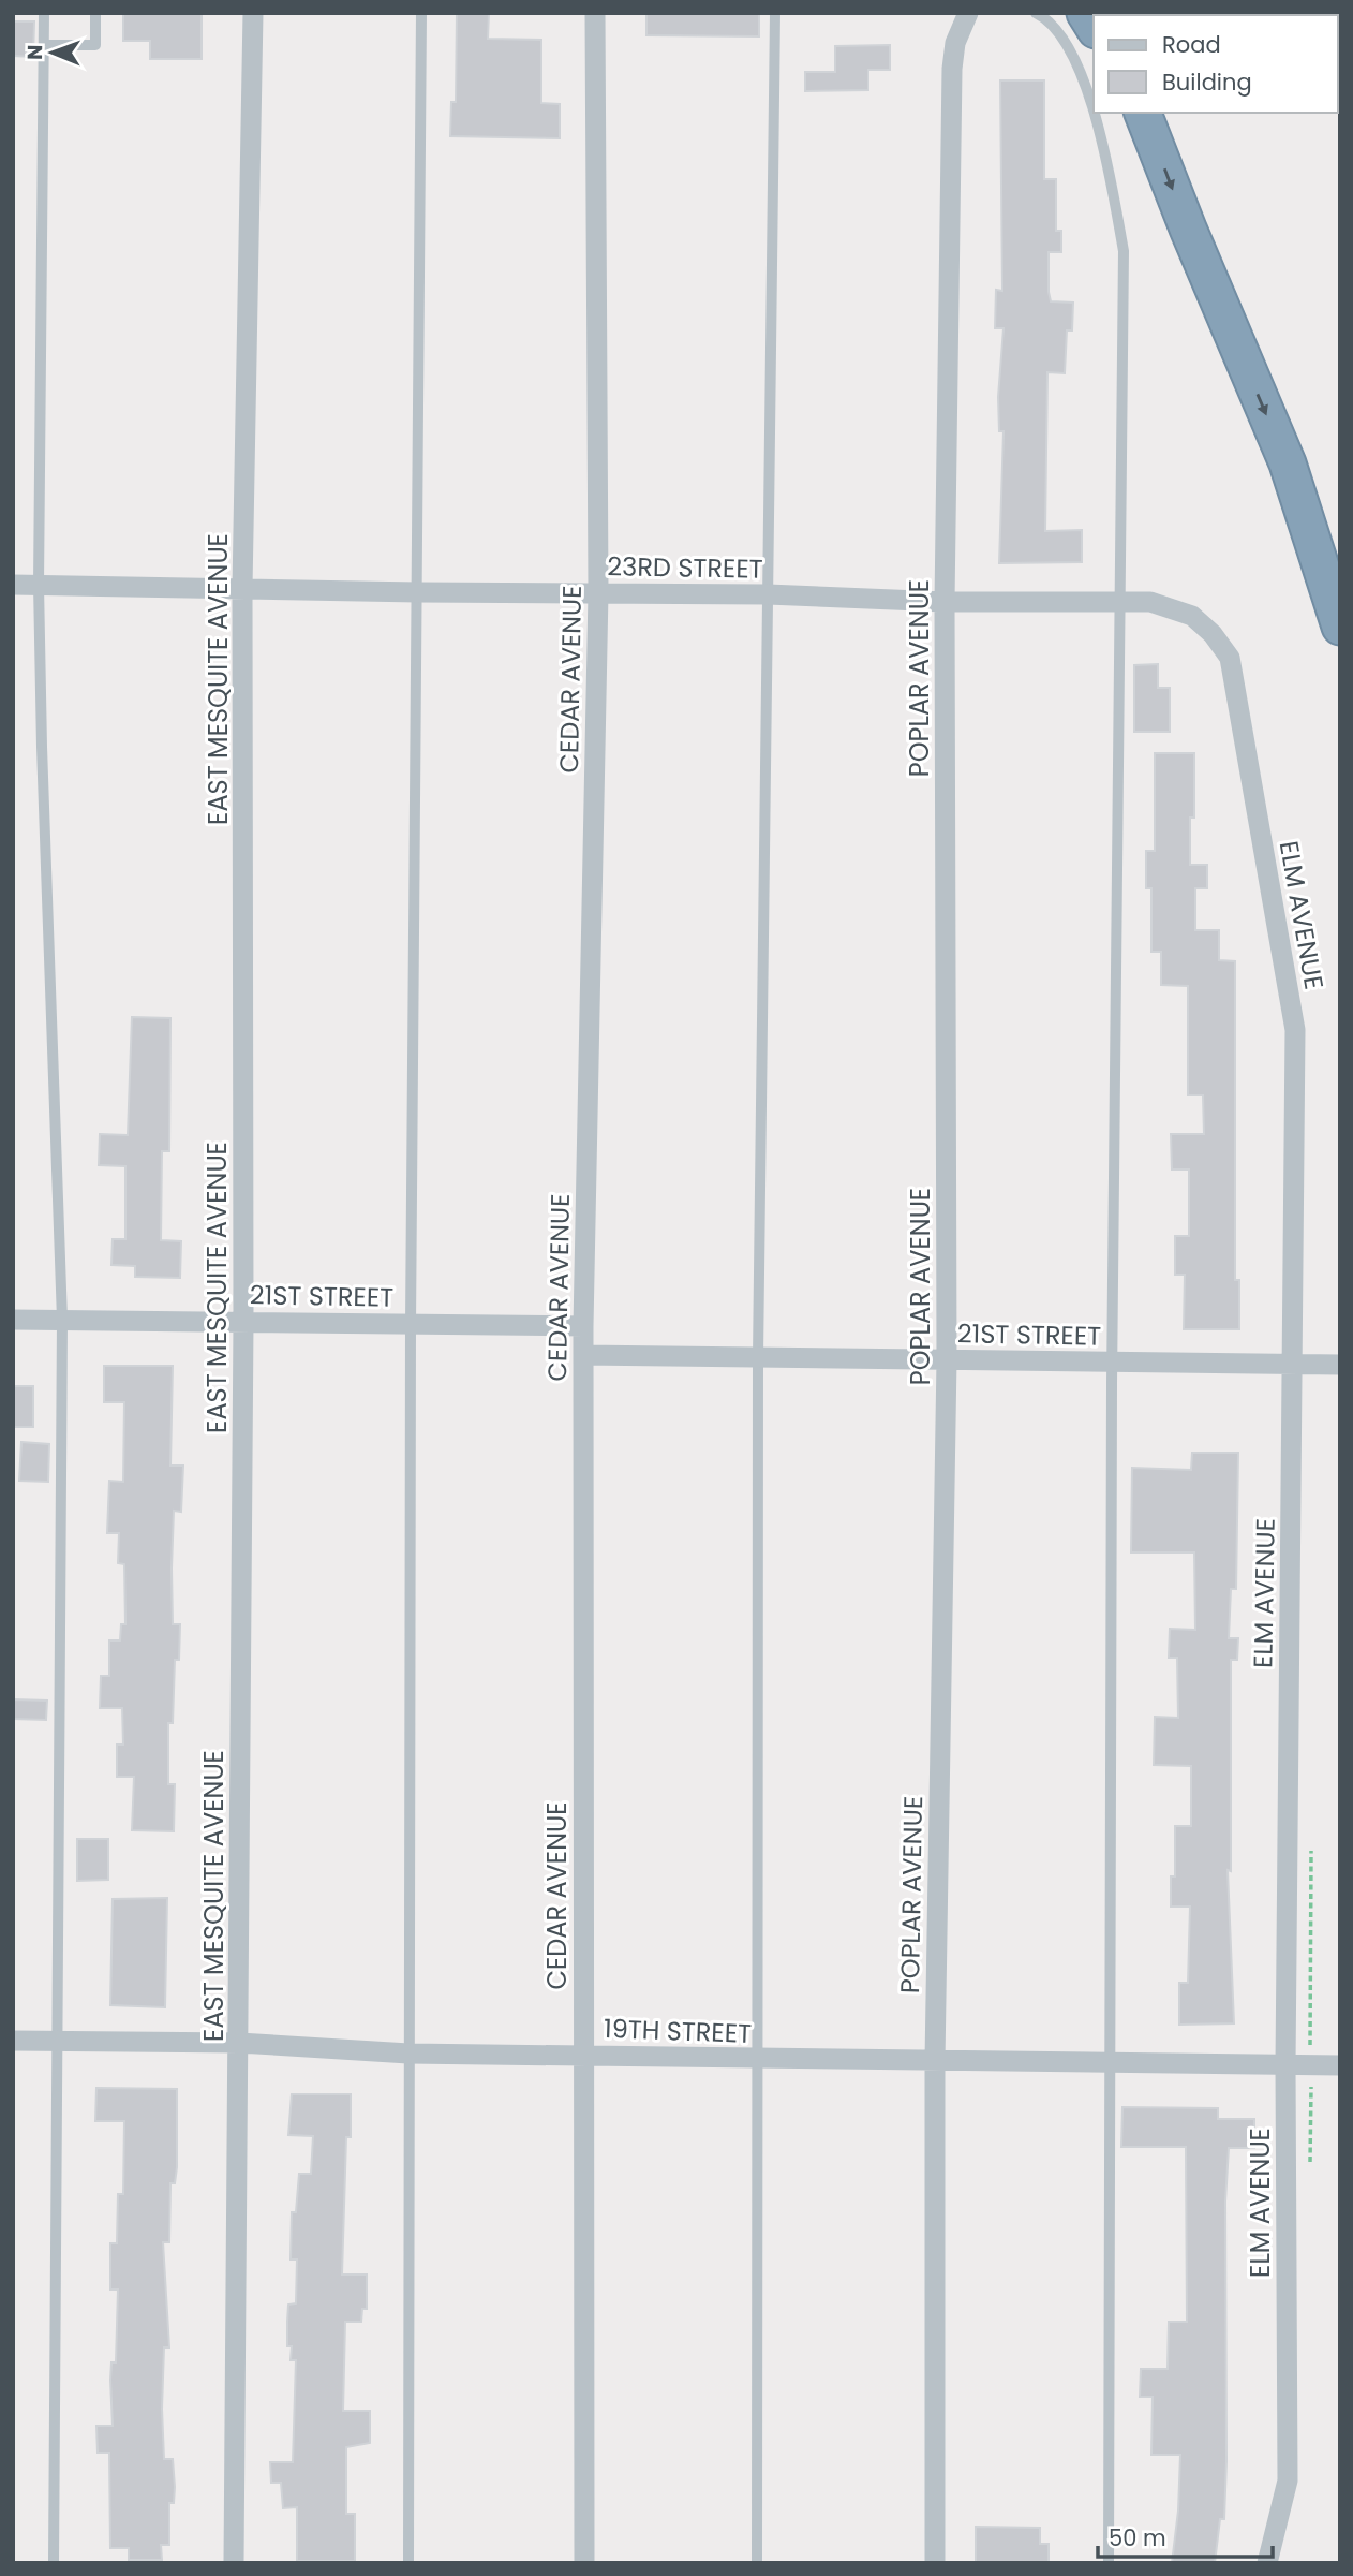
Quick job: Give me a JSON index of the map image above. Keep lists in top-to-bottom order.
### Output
{
  "streets": {
    "street": [
      "23RD STREET",
      "POPLAR AVENUE",
      "EAST MESQUITE AVENUE",
      "CEDAR AVENUE",
      "ELM AVENUE",
      "21ST STREET",
      "19TH STREET"
    ]
  },
  "crossings": [
    ["23RD STREET", "POPLAR AVENUE"],
    ["23RD STREET", "EAST MESQUITE AVENUE"],
    ["23RD STREET", "CEDAR AVENUE"],
    ["23RD STREET", "ELM AVENUE"],
    ["POPLAR AVENUE", "21ST STREET"],
    ["POPLAR AVENUE", "19TH STREET"],
    ["EAST MESQUITE AVENUE", "21ST STREET"],
    ["EAST MESQUITE AVENUE", "19TH STREET"],
    ["CEDAR AVENUE", "21ST STREET"],
    ["CEDAR AVENUE", "19TH STREET"],
    ["ELM AVENUE", "21ST STREET"],
    ["ELM AVENUE", "19TH STREET"]
  ],
  "legend": ["Road", "Building"],
  "scale_bar": "50 m",
  "north": "left"
}
